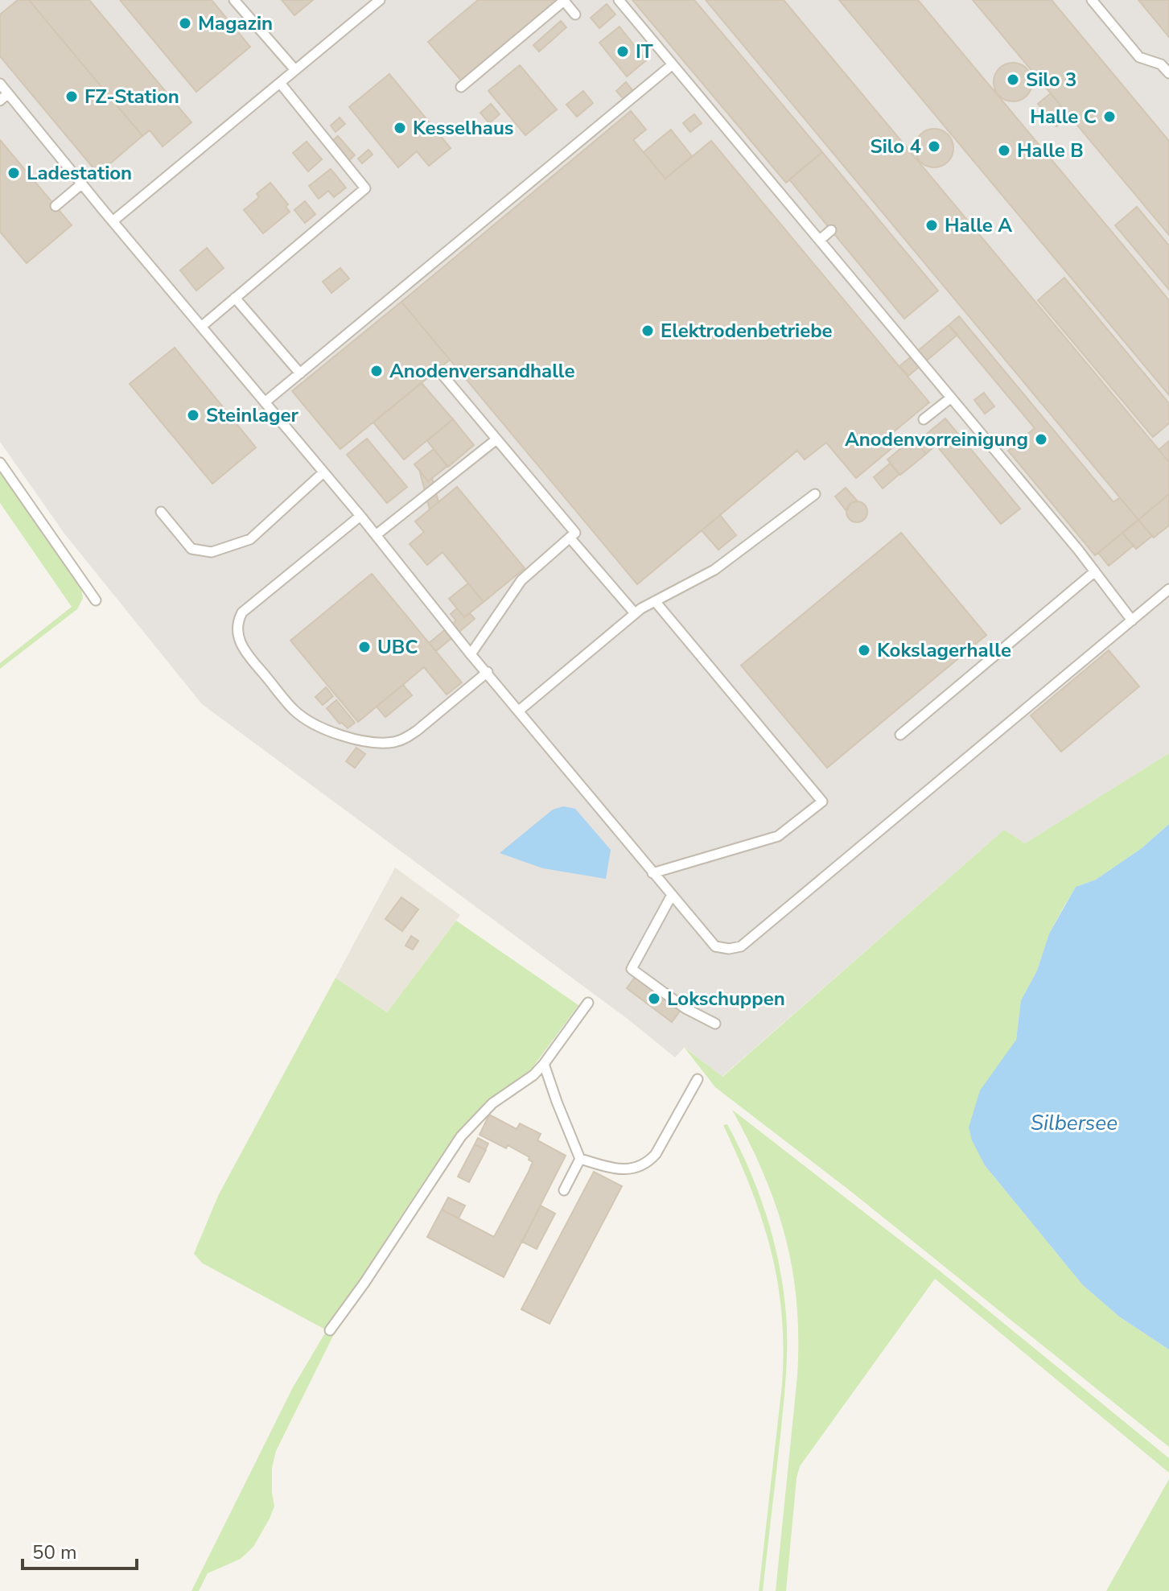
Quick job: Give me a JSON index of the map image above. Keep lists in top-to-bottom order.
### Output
{
  "water": ["Silbersee"],
  "places": [
    "Magazin",
    "IT",
    "Silo 3",
    "FZ-Station",
    "Halle C",
    "Kesselhaus",
    "Silo 4",
    "Halle B",
    "Ladestation",
    "Halle A",
    "Elektrodenbetriebe",
    "Anodenversandhalle",
    "Steinlager",
    "Anodenvorreinigung",
    "UBC",
    "Kokslagerhalle",
    "Lokschuppen"
  ],
  "scale_bar": "50 m"
}
